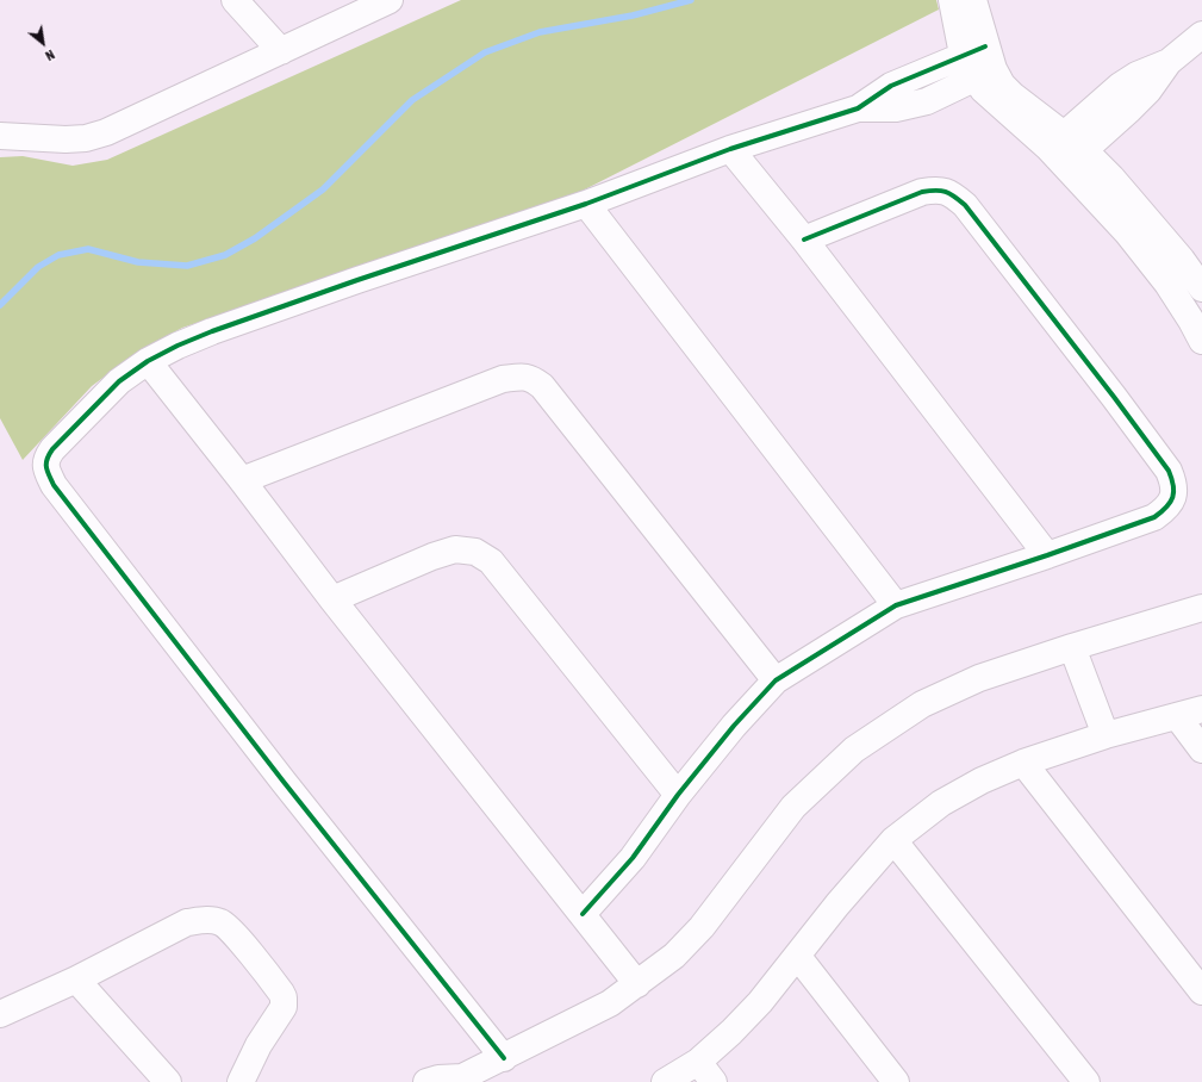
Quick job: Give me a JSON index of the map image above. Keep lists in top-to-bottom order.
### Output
{
  "north": "bottom right"
}
